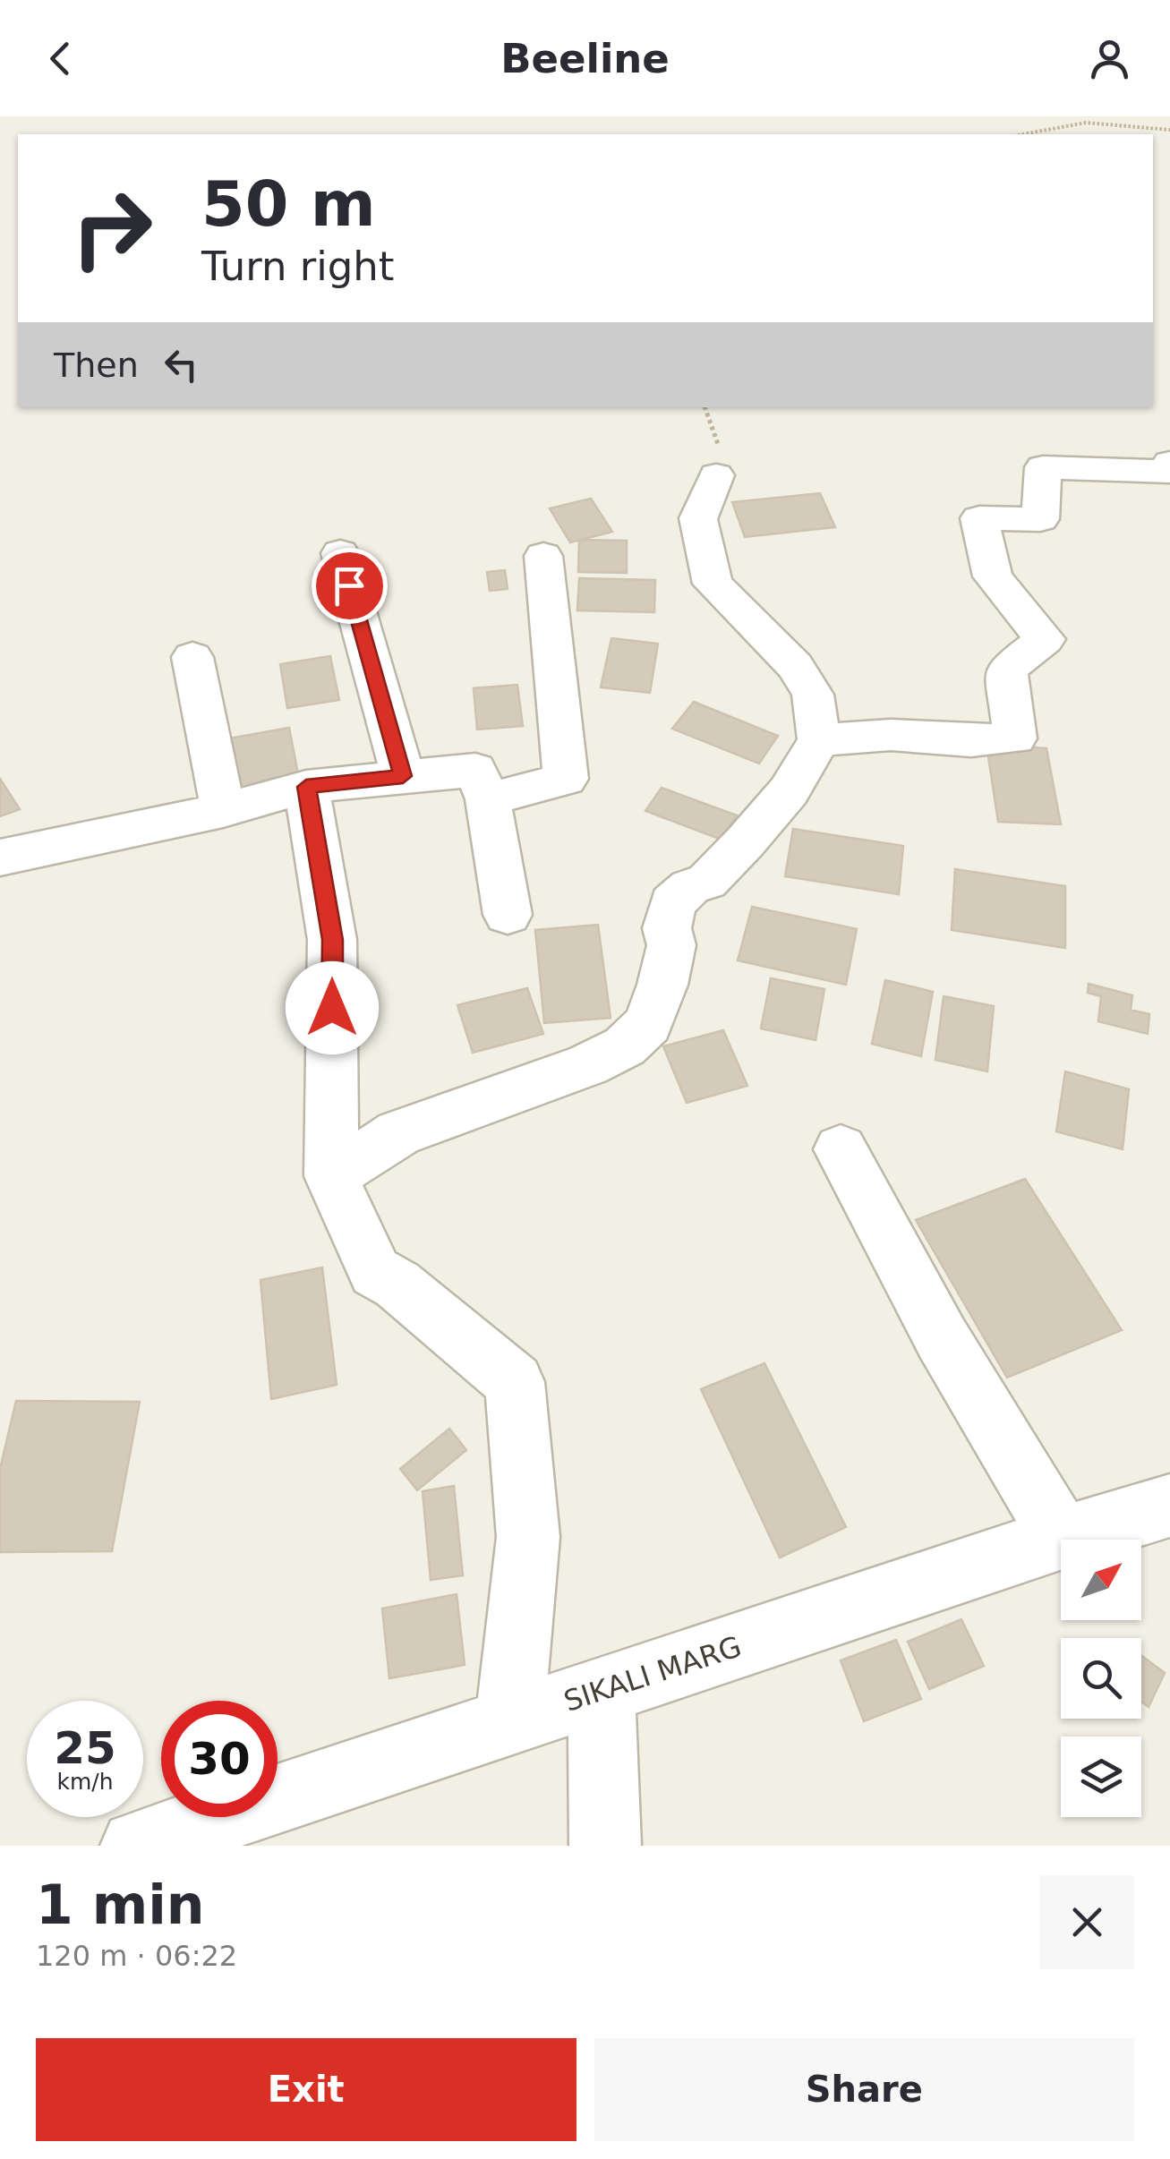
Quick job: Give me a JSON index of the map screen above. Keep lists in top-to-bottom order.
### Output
{
  "streets": {
    "street": ["SIKALI MARG"]
  },
  "north": "top right",
  "page": {
    "header": "Beeline",
    "turn": ["50 m", "Turn right"],
    "then": "Then",
    "speed": "25 km/h",
    "limit": "30",
    "heading": ["1 min", "120 m · 06:22"],
    "buttons": ["Exit", "Share"]
  }
}
